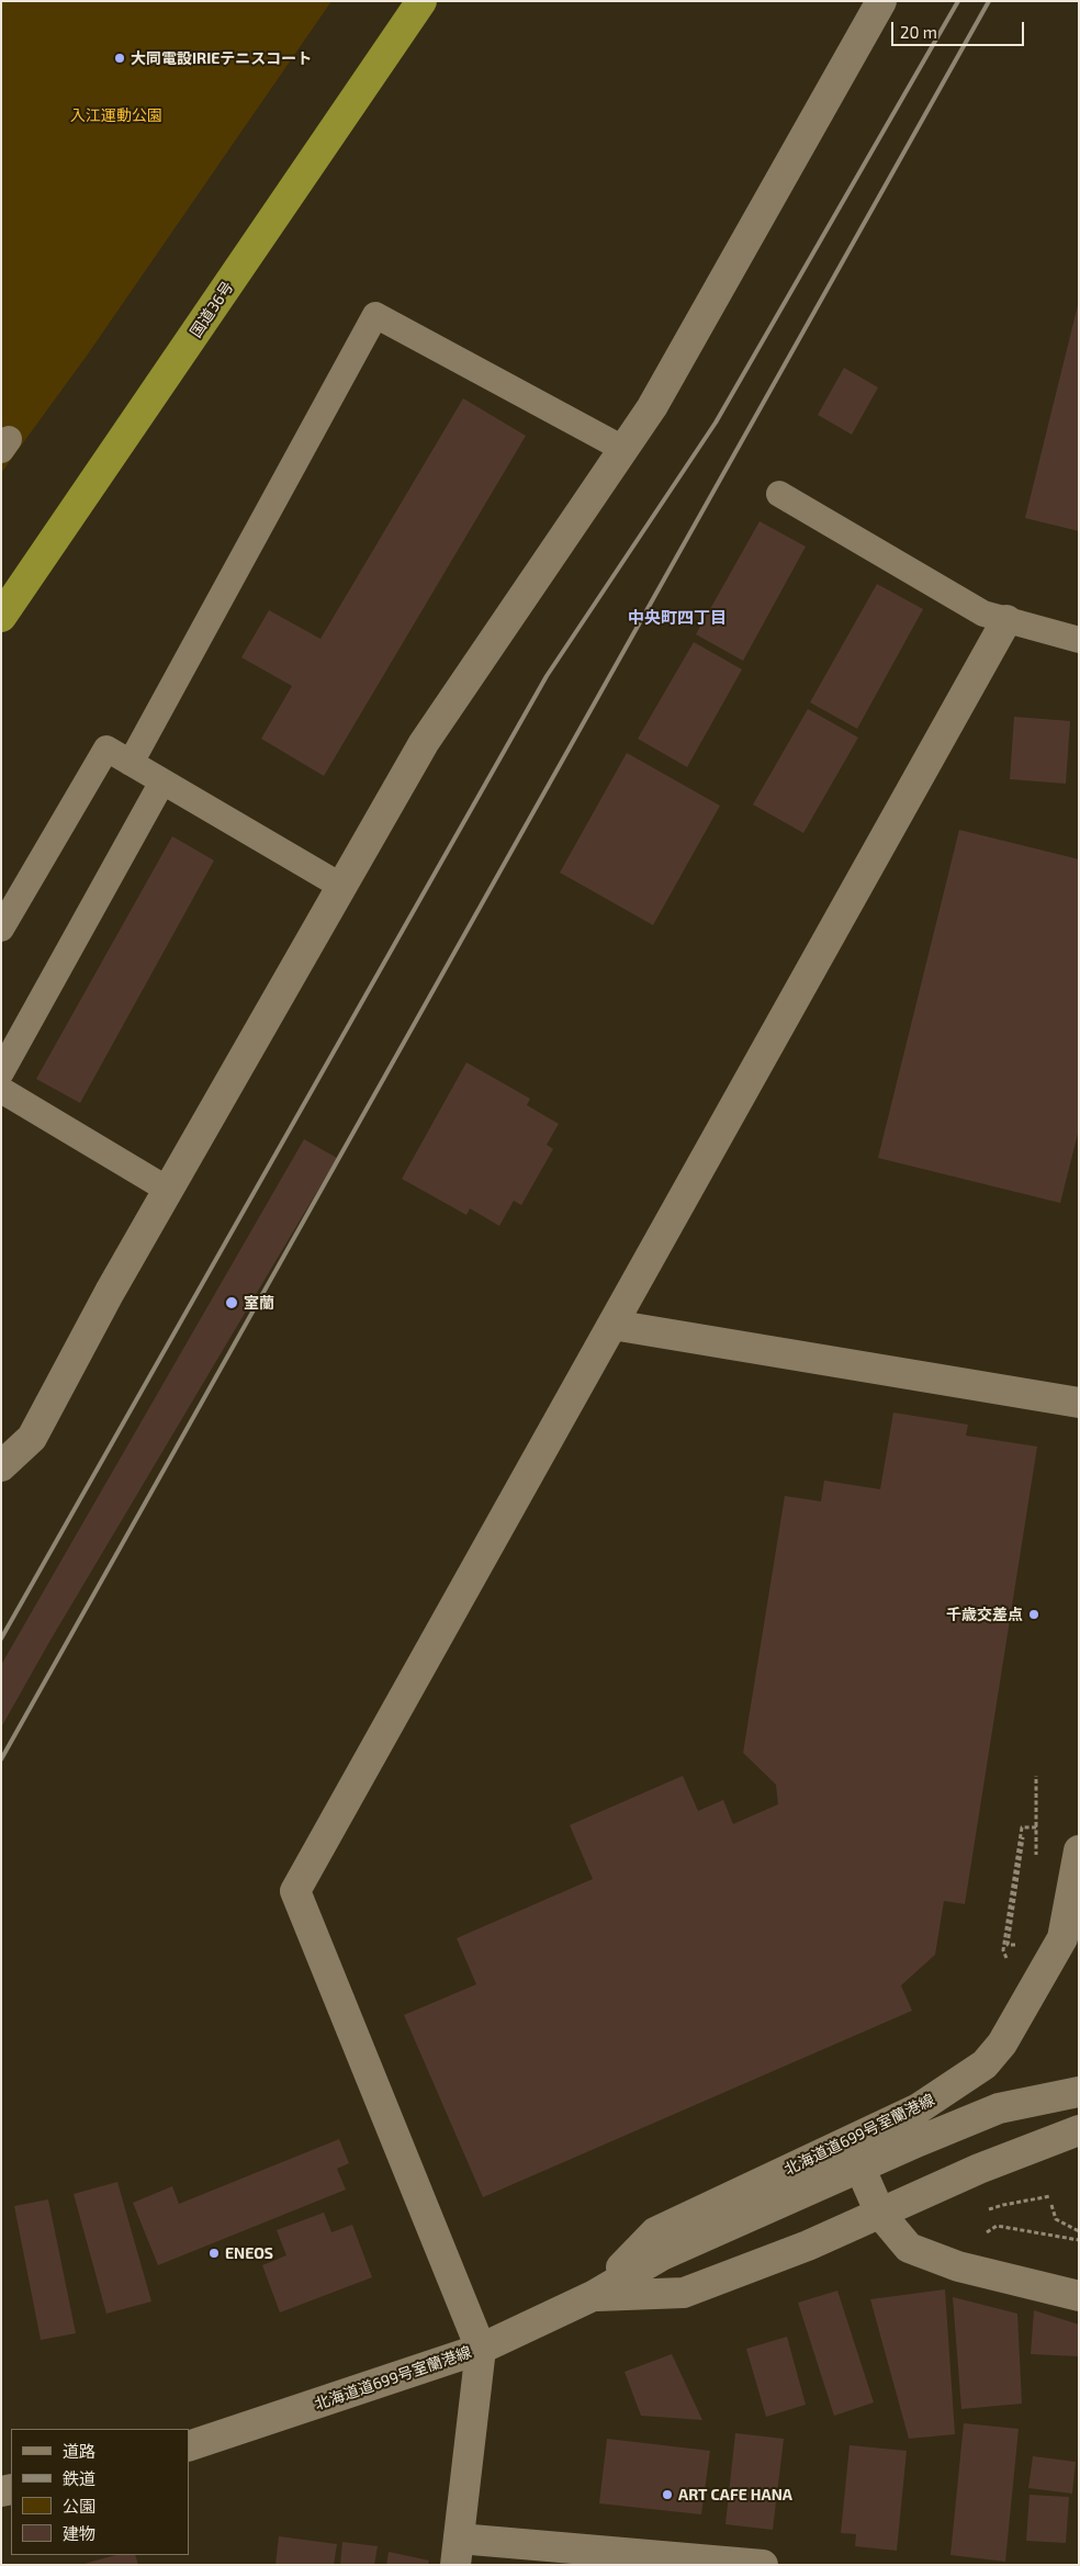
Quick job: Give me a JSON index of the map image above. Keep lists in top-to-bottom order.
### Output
{
  "streets": {
    "highway": ["国道36号"],
    "street": ["北海道道699号室蘭港線"]
  },
  "districts": ["中央町四丁目"],
  "parks": ["入江運動公園"],
  "places": [
    "大同電設IRIEテニスコート",
    "室蘭",
    "千歳交差点",
    "ENEOS",
    "ART CAFE HANA"
  ],
  "legend": [
    "道路",
    "鉄道",
    "公園",
    "建物"
  ],
  "scale_bar": "20 m"
}
